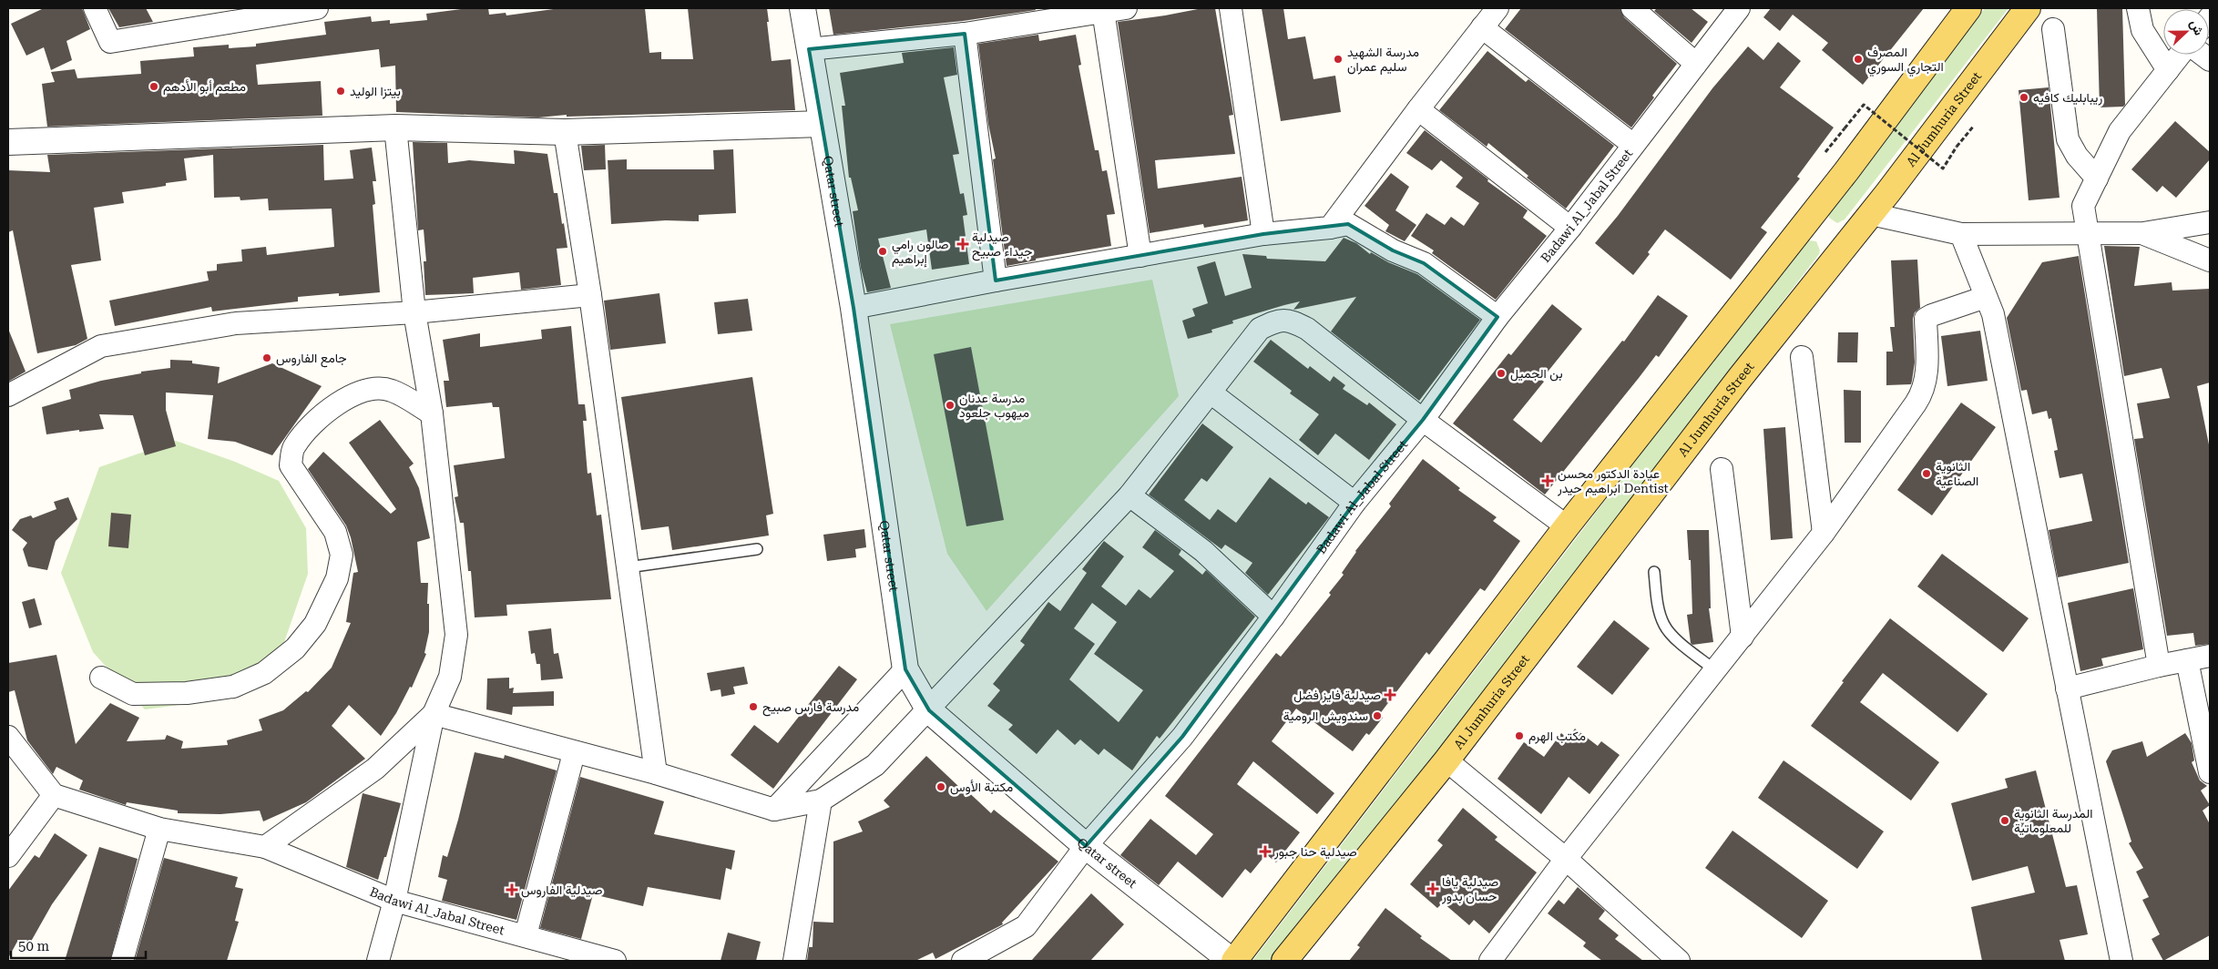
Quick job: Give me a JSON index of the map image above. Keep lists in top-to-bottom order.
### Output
{
  "streets": {
    "main road": ["Al Jumhuria Street"],
    "street": ["Qatar street", "Badawi Al_Jabal Street"]
  },
  "crossings": [
    ["Qatar street", "Badawi Al_Jabal Street"]
  ],
  "places": {
    "other": [
      "مدرسة الشهيد سليم عمران",
      "المصرف التجاري السوري",
      "مطعم أبو الأدهم",
      "بيتزا الوليد",
      "ريبابليك كافيه",
      "صالون رامي إبراهيم",
      "جامع الفاروس",
      "بن الجميل",
      "مدرسة عدنان ميهوب جلعود",
      "الثانوية الصناعية",
      "مدرسة فارس صبيح",
      "سندويش الرومية",
      "مكتب الهرم",
      "مكتبة الأوس",
      "المدرسة الثانوية للمعلوماتية"
    ],
    "health": [
      "صيدلية جيداء صبيح",
      "عيادة الدكتور محسن ابراهيم حيدر Dentist",
      "صيدلية فايز فضل",
      "صيدلية حنا جبور",
      "صيدلية يافا حسان بدور",
      "صيدلية الفاروس"
    ]
  },
  "scale_bar": "50 m",
  "north": "right"
}
